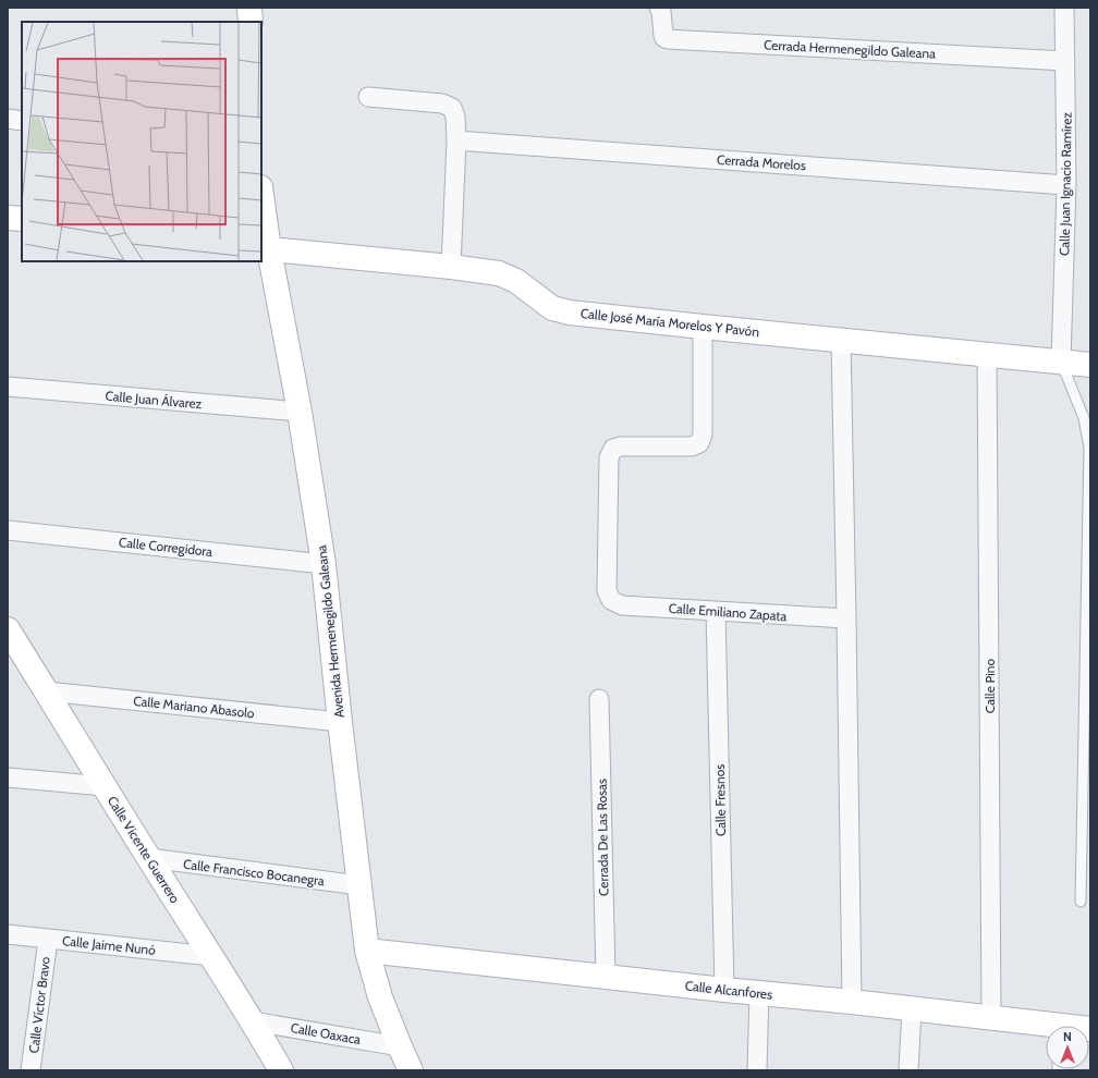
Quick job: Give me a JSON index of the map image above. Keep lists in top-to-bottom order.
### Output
{
  "streets": {
    "street": [
      "Cerrada Hermenegildo Galeana",
      "Cerrada Morelos",
      "Calle Juan Ignacio Ramírez",
      "Calle José María Morelos Y Pavón",
      "Calle Juan Álvarez",
      "Calle Corregidora",
      "Calle Emiliano Zapata",
      "Avenida Hermenegildo Galeana",
      "Calle Pino",
      "Calle Mariano Abasolo",
      "Calle Fresnos",
      "Cerrada De Las Rosas",
      "Calle Vicente Guerrero",
      "Calle Francisco Bocanegra",
      "Calle Jaime Nunó",
      "Calle Alcanfores",
      "Calle Víctor Bravo",
      "Calle Oaxaca"
    ]
  },
  "crossings": [
    ["Cerrada Hermenegildo Galeana", "Calle Juan Ignacio Ramírez"],
    ["Cerrada Morelos", "Calle Juan Ignacio Ramírez"],
    ["Calle Juan Ignacio Ramírez", "Calle José María Morelos Y Pavón"],
    ["Calle José María Morelos Y Pavón", "Calle Emiliano Zapata"],
    ["Calle José María Morelos Y Pavón", "Avenida Hermenegildo Galeana"],
    ["Calle José María Morelos Y Pavón", "Calle Pino"],
    ["Calle Juan Álvarez", "Avenida Hermenegildo Galeana"],
    ["Calle Corregidora", "Avenida Hermenegildo Galeana"],
    ["Calle Emiliano Zapata", "Calle Fresnos"],
    ["Avenida Hermenegildo Galeana", "Calle Mariano Abasolo"],
    ["Avenida Hermenegildo Galeana", "Calle Francisco Bocanegra"],
    ["Avenida Hermenegildo Galeana", "Calle Alcanfores"],
    ["Avenida Hermenegildo Galeana", "Calle Oaxaca"],
    ["Calle Pino", "Calle Alcanfores"],
    ["Calle Mariano Abasolo", "Calle Vicente Guerrero"],
    ["Calle Fresnos", "Calle Alcanfores"],
    ["Cerrada De Las Rosas", "Calle Alcanfores"],
    ["Calle Vicente Guerrero", "Calle Francisco Bocanegra"],
    ["Calle Vicente Guerrero", "Calle Jaime Nunó"],
    ["Calle Vicente Guerrero", "Calle Oaxaca"],
    ["Calle Jaime Nunó", "Calle Víctor Bravo"]
  ],
  "north": "top"
}
